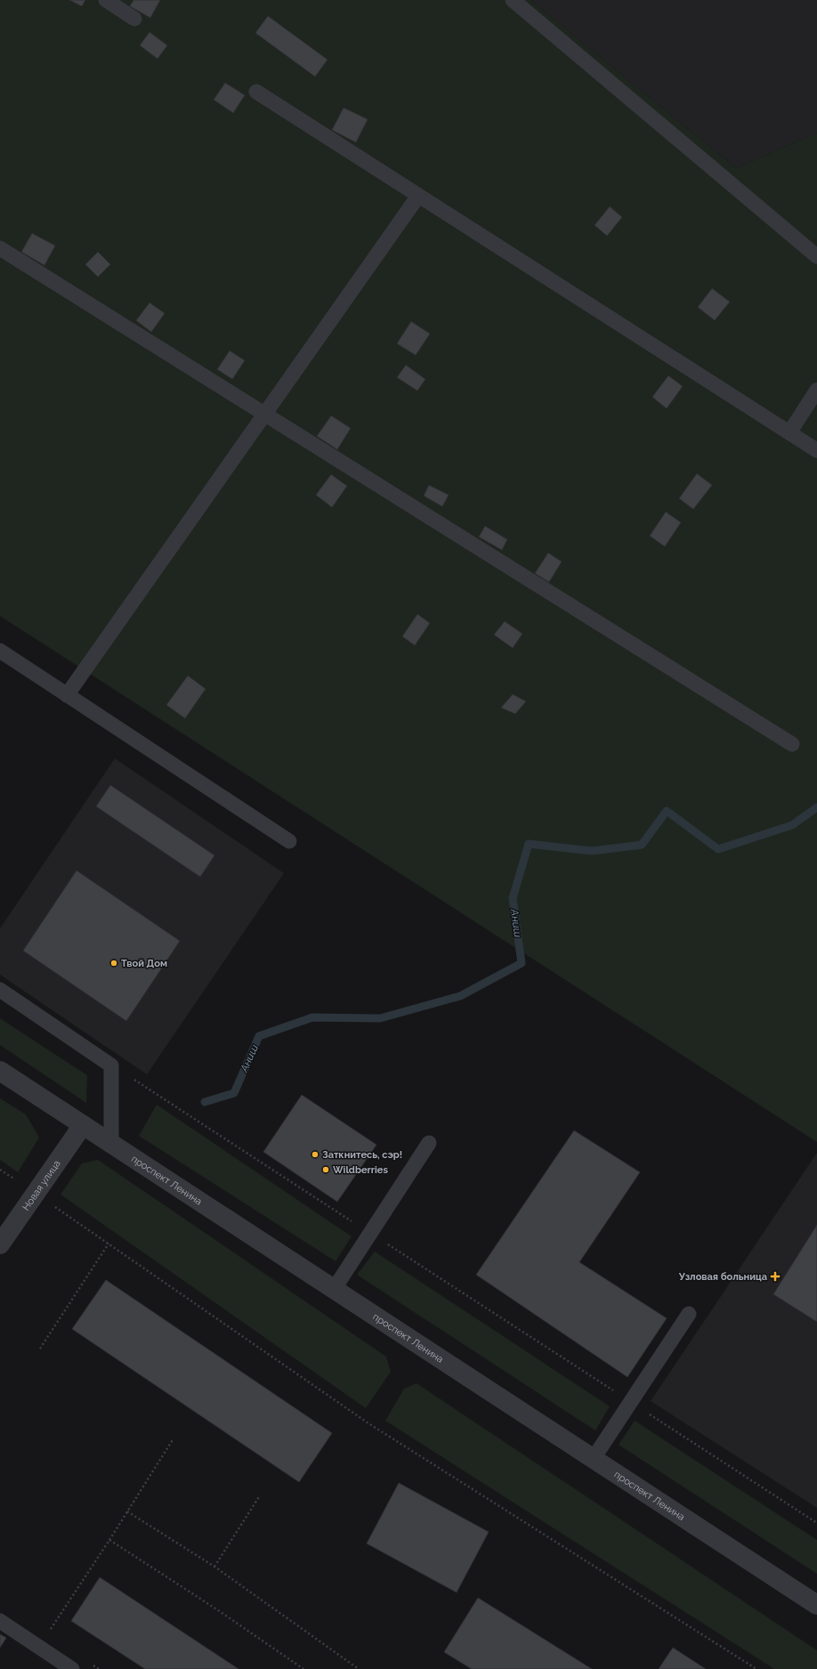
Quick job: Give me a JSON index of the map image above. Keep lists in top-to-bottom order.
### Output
{
  "streets": {
    "street": ["проспект Ленина", "Новая улица"]
  },
  "crossings": [
    ["проспект Ленина", "Новая улица"]
  ],
  "water": ["Аниш"],
  "places": {
    "other": ["Твой Дом", "Заткнитесь, сэр!", "Wildberries"],
    "health": ["Узловая больница"]
  }
}
